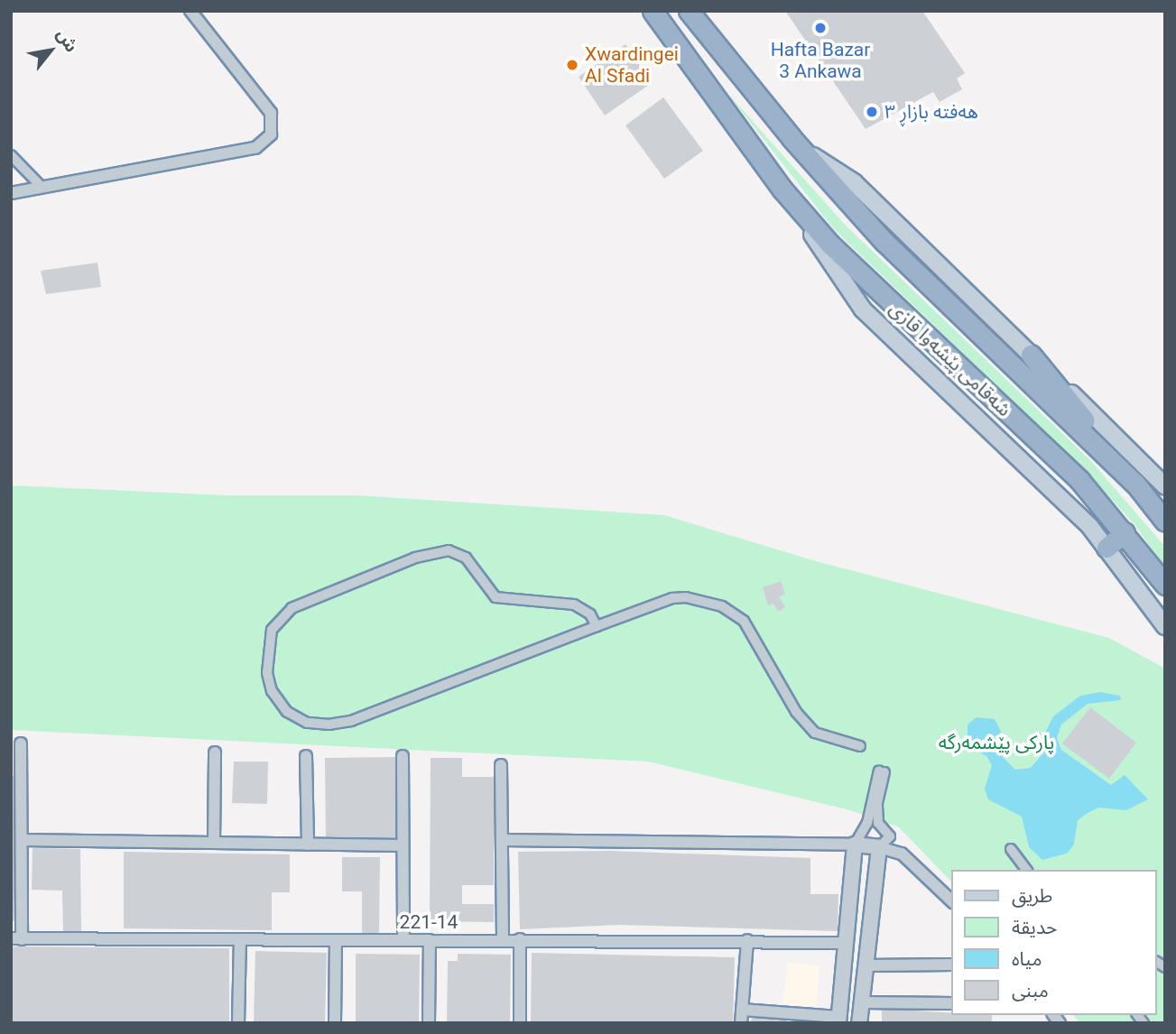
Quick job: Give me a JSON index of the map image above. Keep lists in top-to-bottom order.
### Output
{
  "streets": {
    "highway": ["شەقامی پێشەوا قازی"],
    "street": ["221-14"]
  },
  "parks": ["پارکی پێشمەرگە"],
  "places": ["Hafta Bazar 3 Ankawa", "Xwardingei Al Sfadi", "هەفتە بازاڕ ٣"],
  "legend": [
    "طريق",
    "حديقة",
    "مياه",
    "مبنى"
  ],
  "north": "top right"
}
